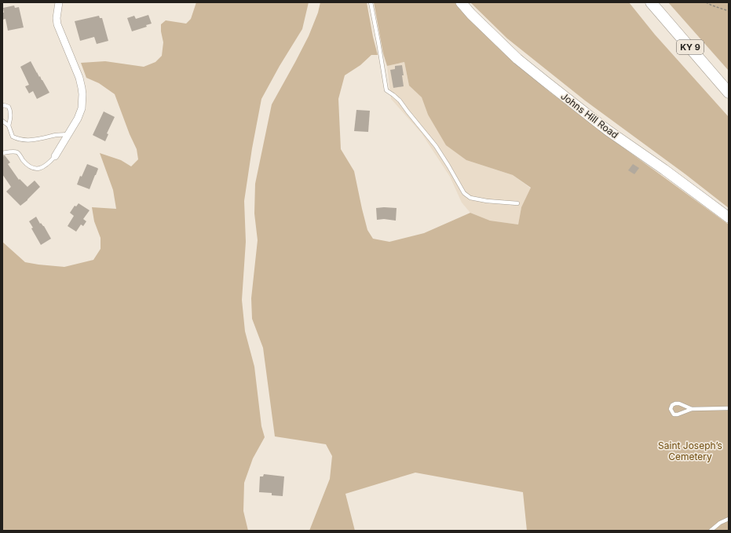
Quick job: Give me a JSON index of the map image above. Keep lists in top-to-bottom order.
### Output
{
  "streets": {
    "main road": ["KY 9", "Johns Hill Road"]
  },
  "parks": ["Saint Joseph’s Cemetery"]
}
